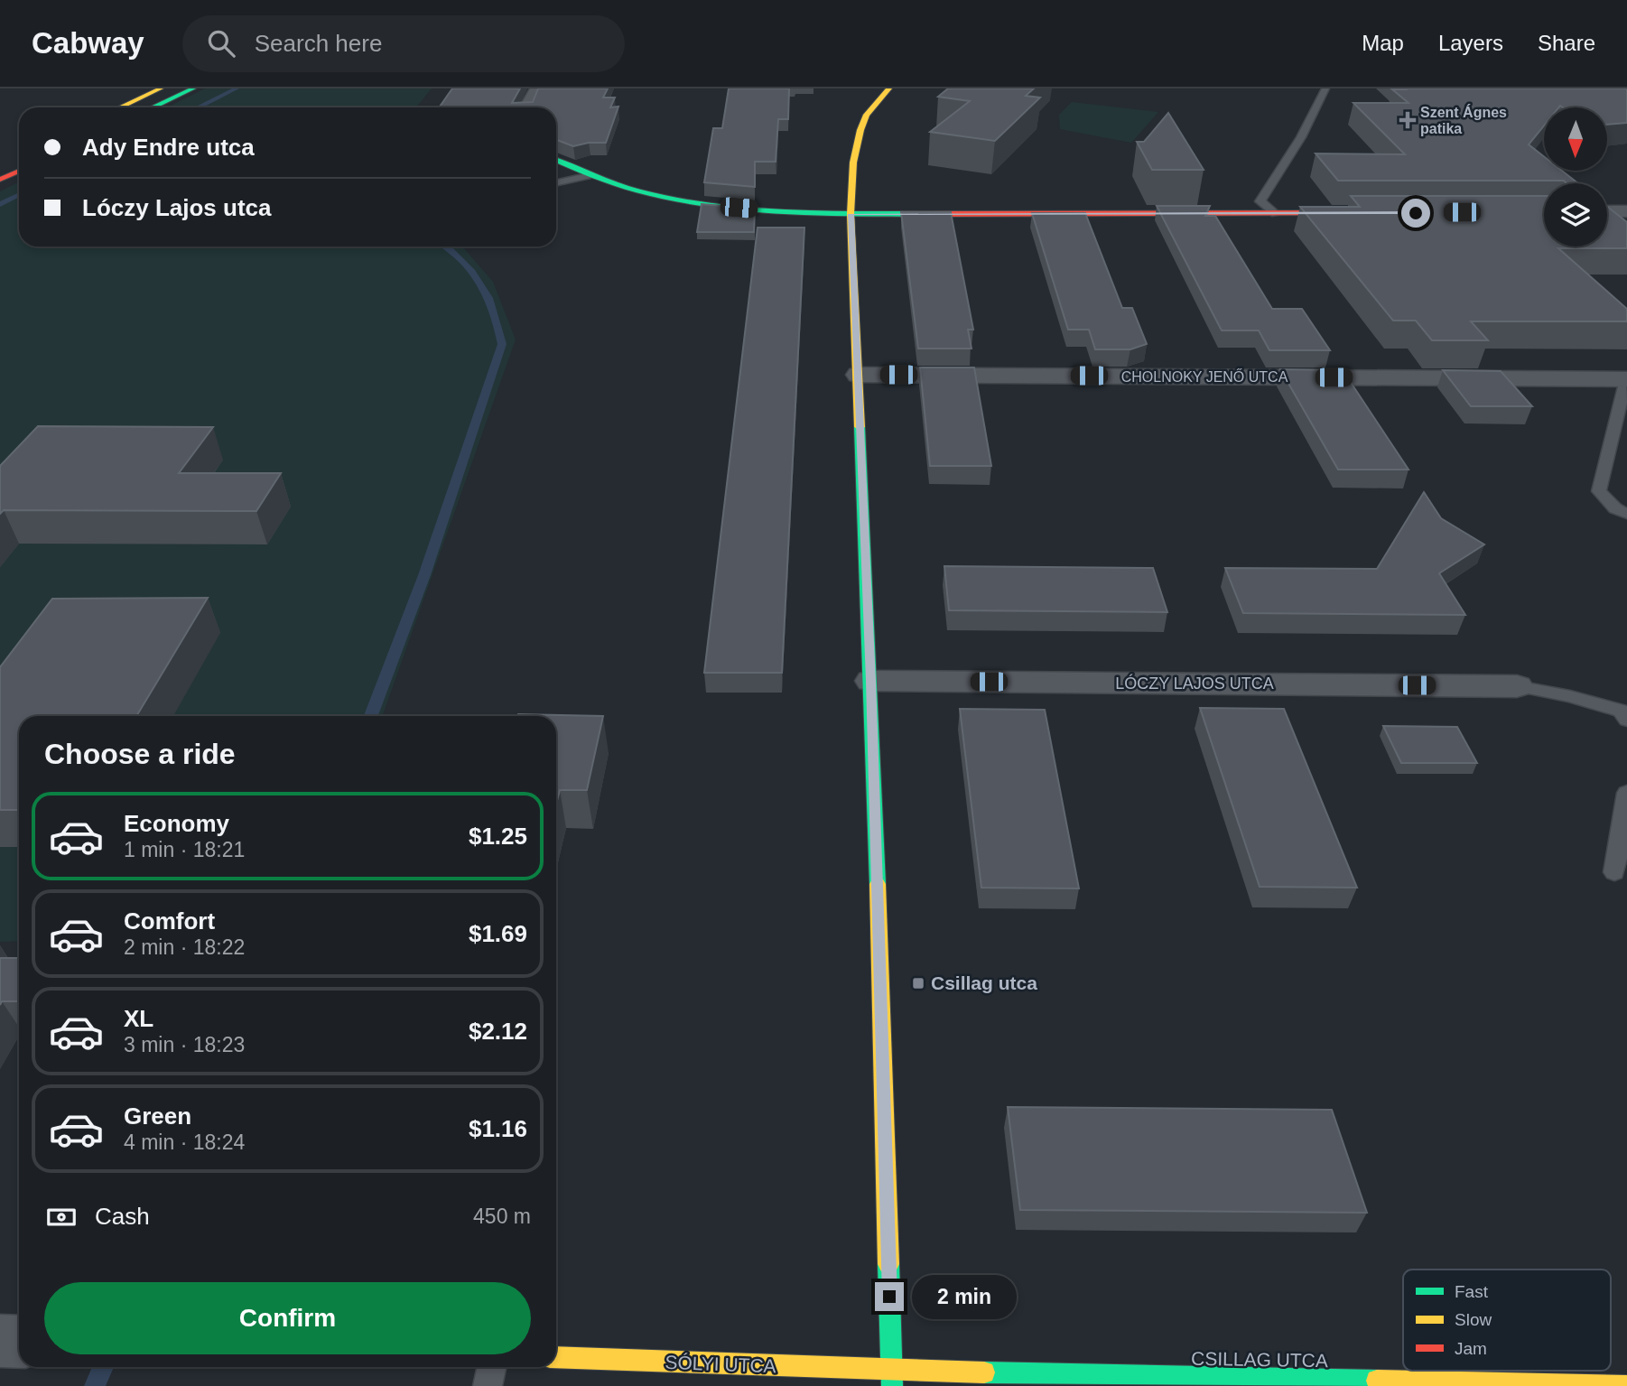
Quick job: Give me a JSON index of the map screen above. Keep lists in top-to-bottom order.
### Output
{
  "streets": {
    "street": [
      "CHOLNOKY JENŐ UTCA",
      "LÓCZY LAJOS UTCA",
      "CSILLAG UTCA",
      "SÓLYI UTCA"
    ]
  },
  "crossings": [
    ["CSILLAG UTCA", "SÓLYI UTCA"]
  ],
  "places": {
    "health": ["Szent Ágnes patika"],
    "transit": ["Csillag utca"]
  },
  "legend": ["Fast", "Slow", "Jam"],
  "north": "bottom",
  "page": {
    "header": "Cabway",
    "search": "Search here",
    "nav": ["Map", "Layers", "Share"],
    "banner": ["Ady Endre utca", "Lóczy Lajos utca"],
    "heading": "Choose a ride",
    "list": [
      {
        "name": "Economy",
        "note": "1 min · 18:21",
        "value": "$1.25"
      },
      {
        "name": "Comfort",
        "note": "2 min · 18:22",
        "value": "$1.69"
      },
      {
        "name": "XL",
        "note": "3 min · 18:23",
        "value": "$2.12"
      },
      {
        "name": "Green",
        "note": "4 min · 18:24",
        "value": "$1.16"
      }
    ],
    "pay": ["Cash", "450 m"],
    "buttons": "Confirm",
    "bubble": "2 min"
  }
}
